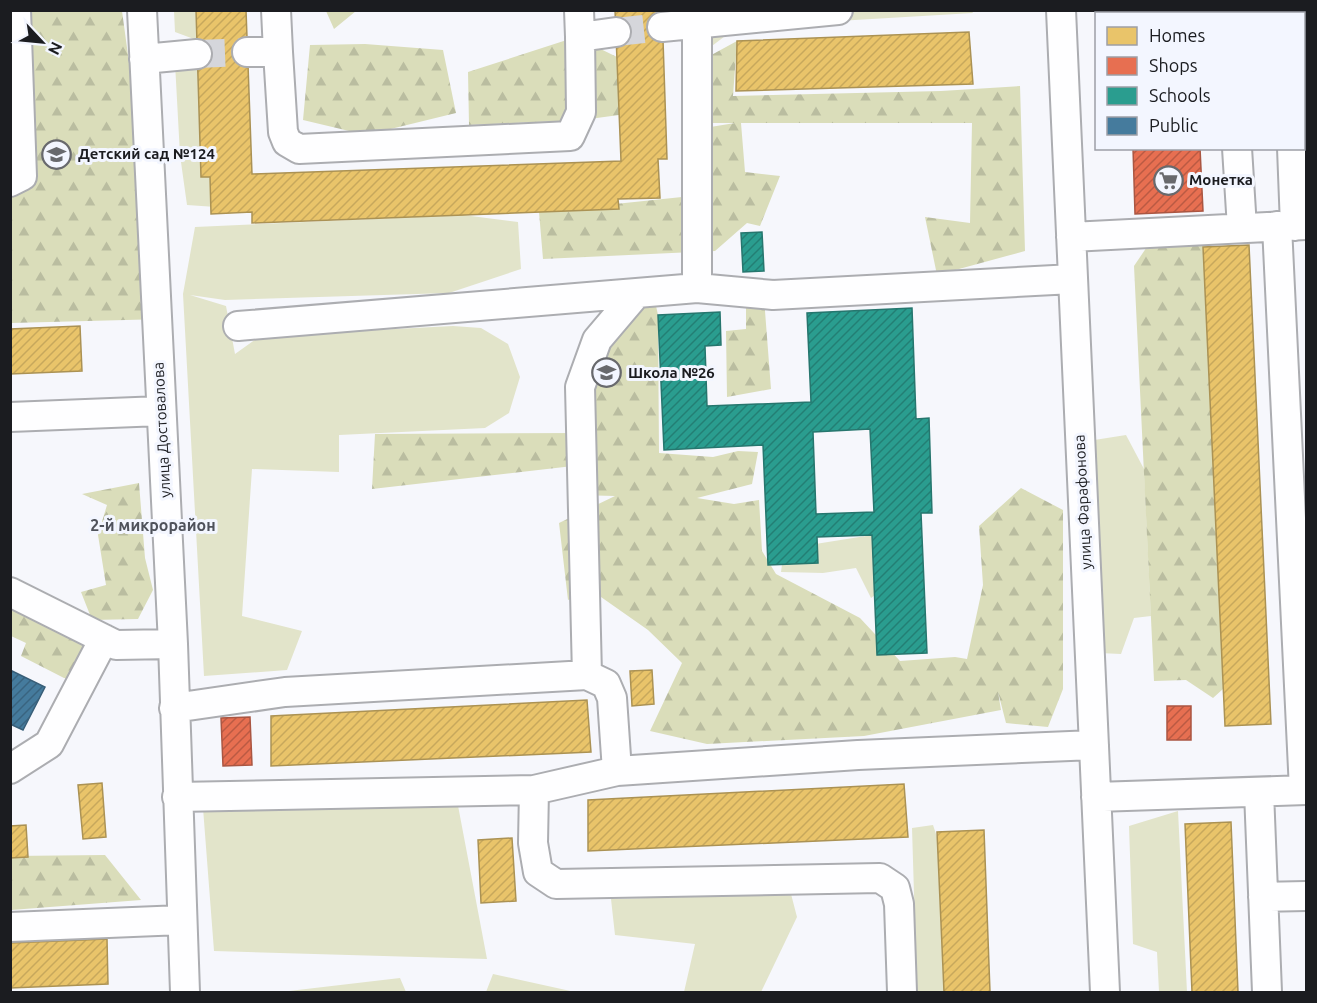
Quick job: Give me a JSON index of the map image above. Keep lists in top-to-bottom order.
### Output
{
  "streets": {
    "street": ["улица Достовалова", "улица Фарафонова"]
  },
  "districts": ["2-й микрорайон"],
  "places": {
    "school or university": ["Детский сад №124", "Школа №26"],
    "supermarket": ["Монетка"]
  },
  "legend": [
    "Homes",
    "Shops",
    "Schools",
    "Public"
  ],
  "north": "bottom right"
}
